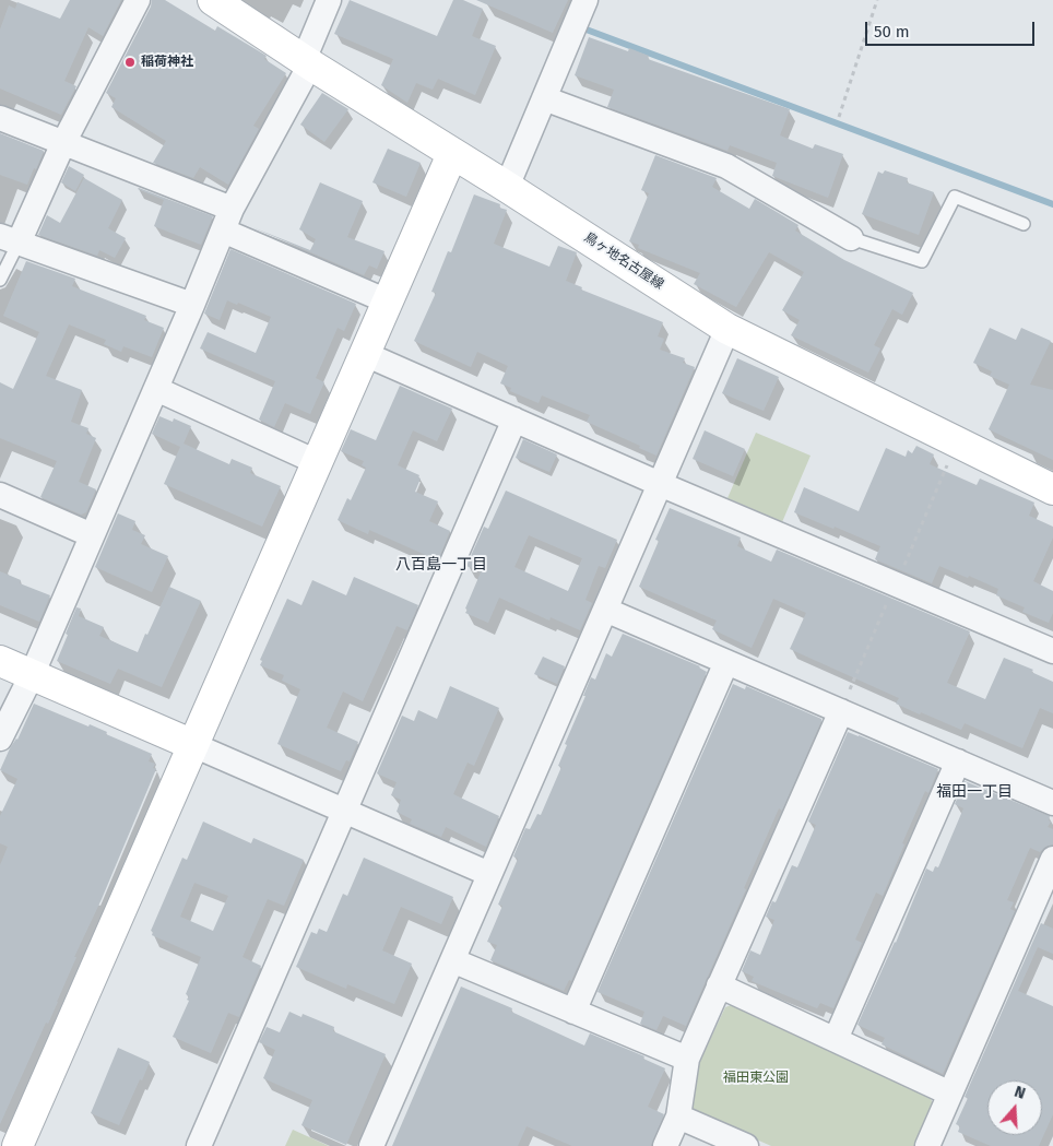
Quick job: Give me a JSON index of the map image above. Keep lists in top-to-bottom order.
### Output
{
  "streets": {
    "street": ["鳥ヶ地名古屋線"]
  },
  "districts": ["八百島一丁目", "福田一丁目"],
  "parks": ["福田東公園"],
  "places": ["稲荷神社"],
  "scale_bar": "50 m",
  "north": "top"
}
